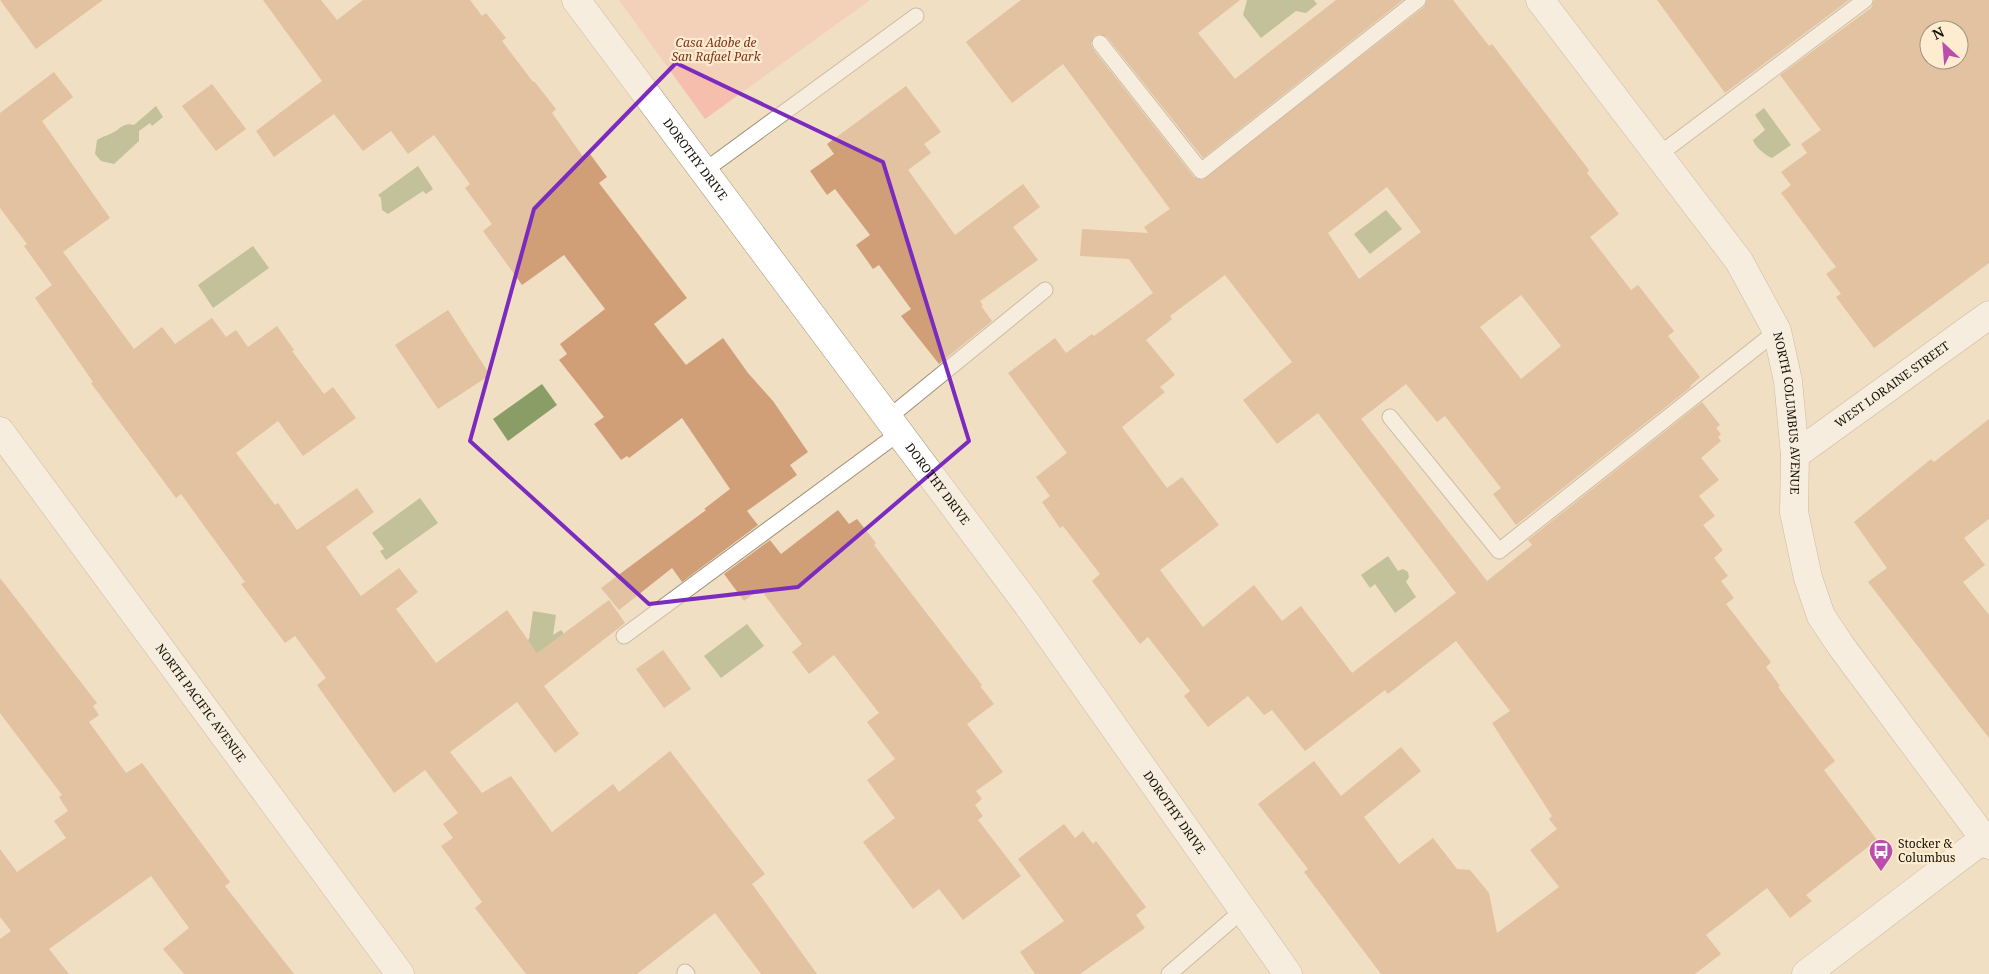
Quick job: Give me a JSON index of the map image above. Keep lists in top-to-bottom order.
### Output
{
  "streets": {
    "street": [
      "DOROTHY DRIVE",
      "WEST LORAINE STREET",
      "NORTH COLUMBUS AVENUE",
      "NORTH PACIFIC AVENUE"
    ]
  },
  "crossings": [
    ["WEST LORAINE STREET", "NORTH COLUMBUS AVENUE"]
  ],
  "parks": ["Casa Adobe de San Rafael Park"],
  "places": {
    "bus stop": ["Stocker & Columbus"]
  },
  "north": "top left"
}
